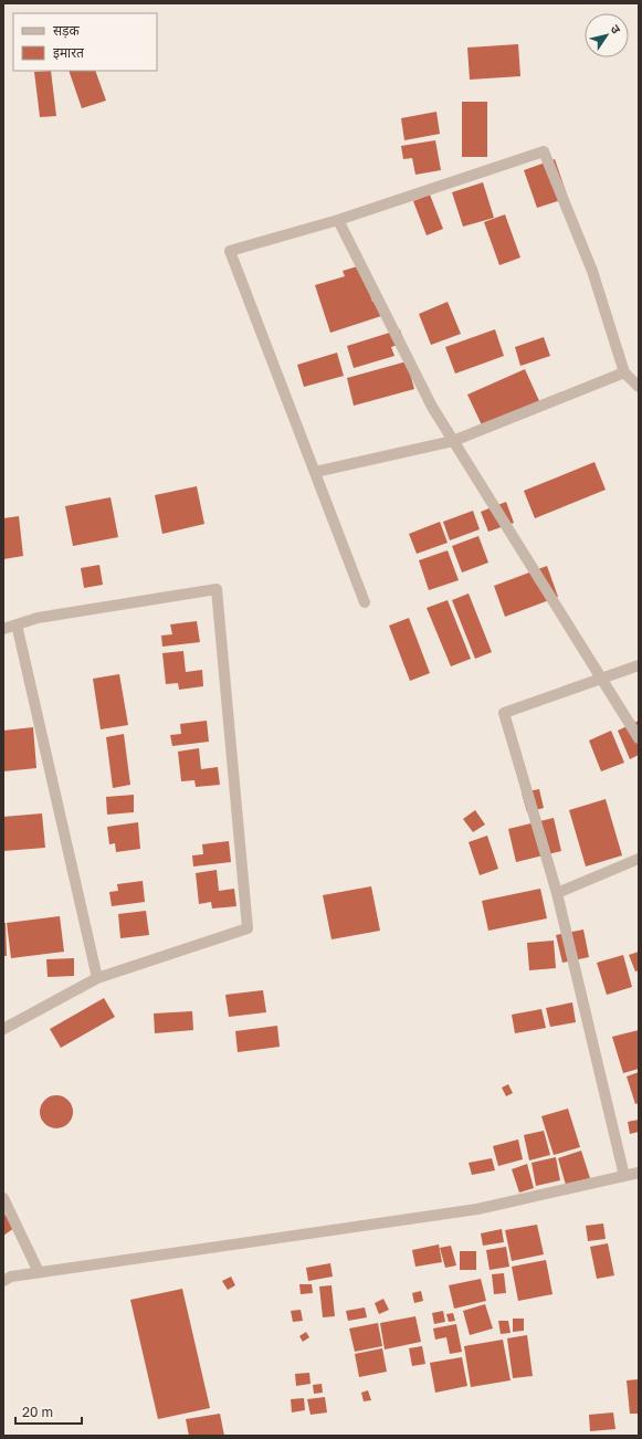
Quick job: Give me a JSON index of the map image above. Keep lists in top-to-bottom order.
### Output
{
  "legend": ["सड़क", "इमारत"],
  "scale_bar": "20 m",
  "north": "top right"
}
